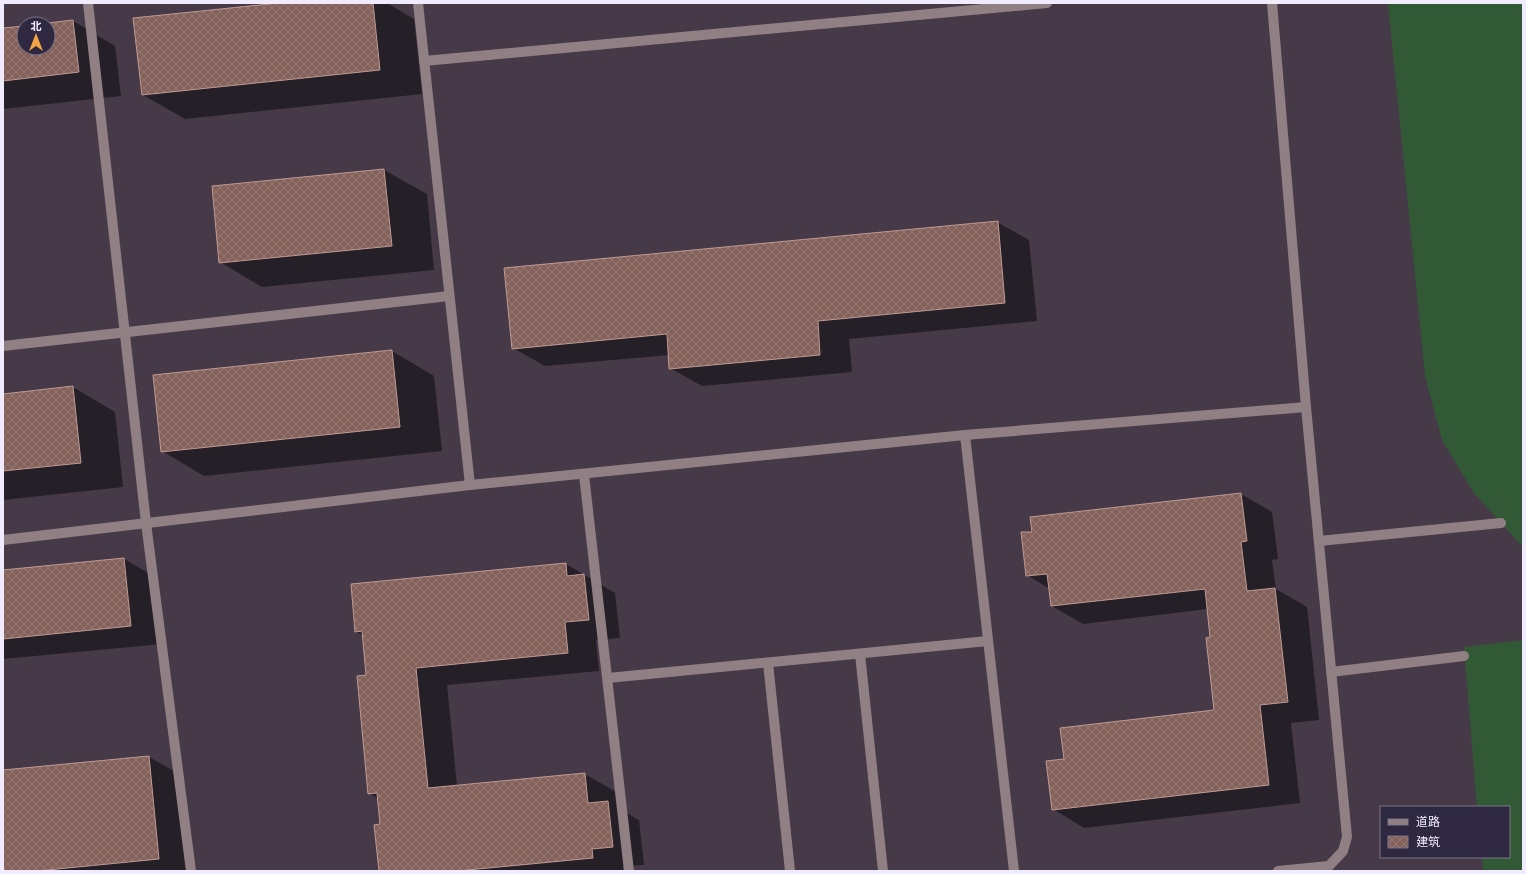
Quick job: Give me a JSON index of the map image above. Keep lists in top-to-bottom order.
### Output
{
  "legend": ["道路", "建筑"],
  "north": "top"
}
